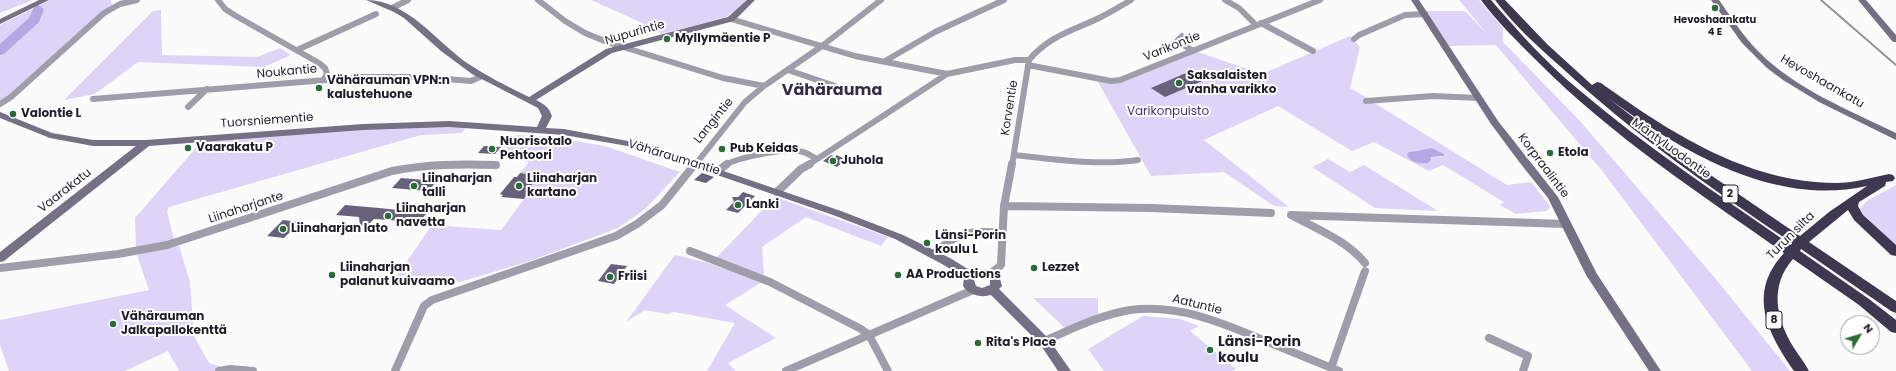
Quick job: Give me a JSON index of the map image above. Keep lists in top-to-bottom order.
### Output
{
  "streets": {
    "highway": [
      "Mäntyluodontie",
      "2",
      "Turun silta",
      "8"
    ],
    "street": [
      "Nupurintie",
      "Varikontie",
      "Noukantie",
      "Hevoshaankatu",
      "Korventie",
      "Tuorsniementie",
      "Langintie",
      "Vähäraumantie",
      "Korpraalintie",
      "Vaarakatu",
      "Liinaharjante",
      "Aatuntie"
    ]
  },
  "crossings": [
    ["Varikontie", "Korventie"],
    ["Korventie", "Vähäraumantie"],
    ["Tuorsniementie", "Vähäraumantie"],
    ["Tuorsniementie", "Vaarakatu"],
    ["Langintie", "Vähäraumantie"]
  ],
  "districts": ["Vähärauma"],
  "parks": ["Varikonpuisto"],
  "places": [
    "Hevoshaankatu 4 E",
    "Myllymäentie P",
    "Saksalaisten vanha varikko",
    "Vähärauman VPN:n kalustehuone",
    "Valontie L",
    "Vaarakatu P",
    "Nuorisotalo Pehtoori",
    "Pub Keidas",
    "Etola",
    "Juhola",
    "Liinaharjan talli",
    "Liinaharjan kartano",
    "Lanki",
    "Liinaharjan navetta",
    "Liinaharjan lato",
    "Länsi-Porin koulu L",
    "Lezzet",
    "Liinaharjan palanut kuivaamo",
    "AA Productions",
    "Friisi",
    "Vähärauman Jalkapallokenttä",
    "Rita's Place",
    "Länsi-Porin koulu"
  ],
  "north": "top right"
}
